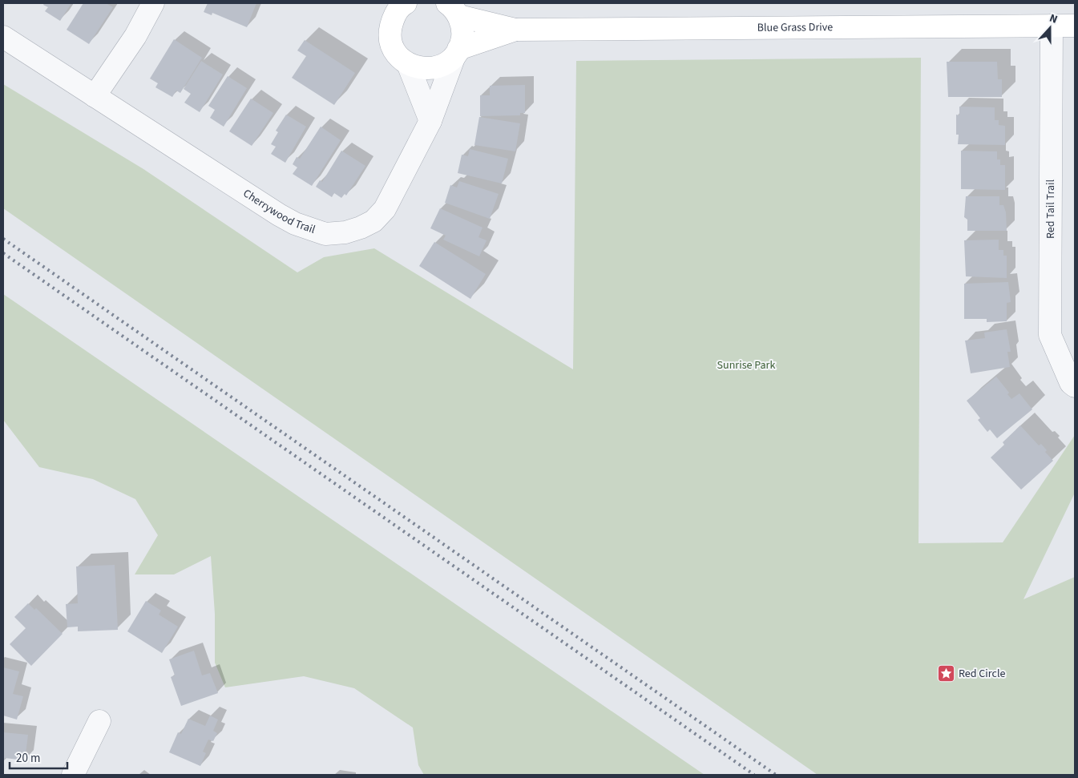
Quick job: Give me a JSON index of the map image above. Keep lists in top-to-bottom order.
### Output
{
  "streets": {
    "street": ["Blue Grass Drive", "Red Tail Trail", "Cherrywood Trail"]
  },
  "crossings": [
    ["Blue Grass Drive", "Red Tail Trail"],
    ["Blue Grass Drive", "Cherrywood Trail"]
  ],
  "parks": ["Sunrise Park"],
  "places": {
    "place": ["Red Circle"]
  },
  "scale_bar": "20 m",
  "north": "top"
}
